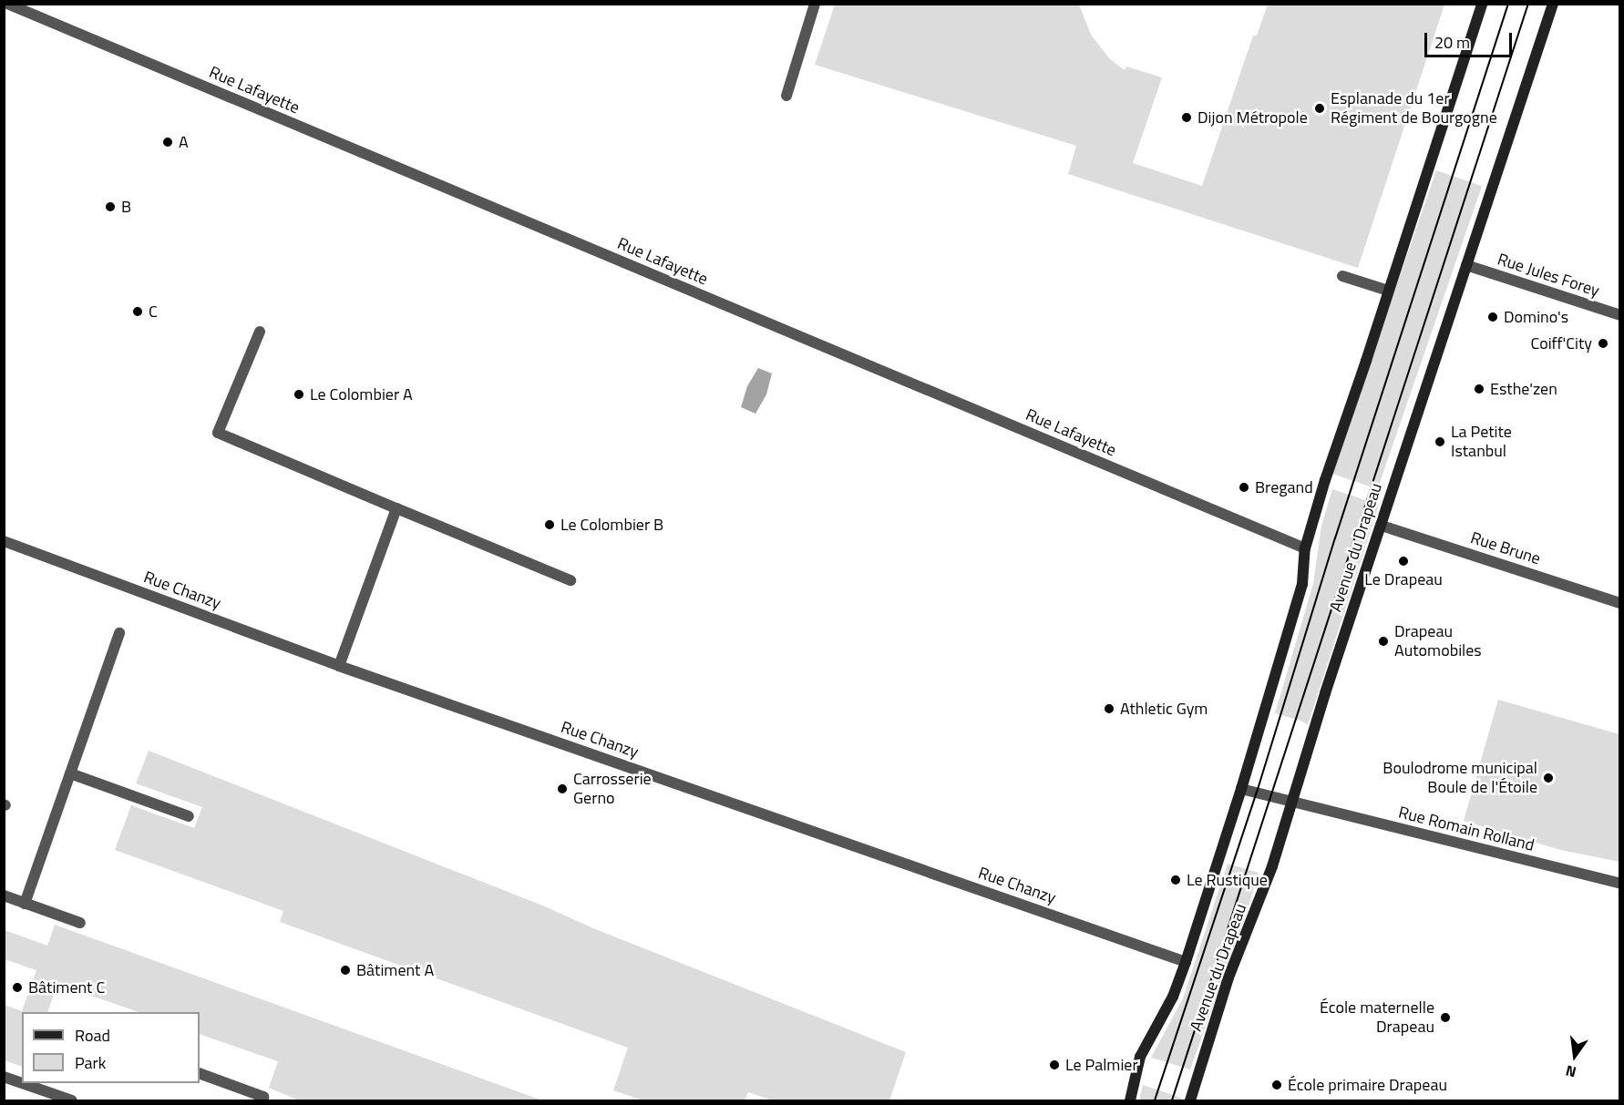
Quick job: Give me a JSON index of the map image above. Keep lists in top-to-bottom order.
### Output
{
  "streets": {
    "main road": ["Avenue du Drapeau"],
    "street": [
      "Rue Lafayette",
      "Rue Jules Forey",
      "Rue Brune",
      "Rue Chanzy",
      "Rue Romain Rolland"
    ]
  },
  "crossings": [
    ["Rue Lafayette", "Avenue du Drapeau"],
    ["Rue Jules Forey", "Avenue du Drapeau"],
    ["Avenue du Drapeau", "Rue Brune"],
    ["Avenue du Drapeau", "Rue Chanzy"],
    ["Avenue du Drapeau", "Rue Romain Rolland"]
  ],
  "places": [
    "Esplanade du 1er Régiment de Bourgogne",
    "Dijon Métropole",
    "A",
    "B",
    "C",
    "Domino's",
    "Coiff'City",
    "Esthe'zen",
    "Le Colombier A",
    "La Petite Istanbul",
    "Bregand",
    "Le Colombier B",
    "Le Drapeau",
    "Drapeau Automobiles",
    "Athletic Gym",
    "Boulodrome municipal Boule de l'Étoile",
    "Carrosserie Gerno",
    "Le Rustique",
    "Bâtiment A",
    "Bâtiment C",
    "École maternelle Drapeau",
    "Le Palmier",
    "École primaire Drapeau"
  ],
  "legend": ["Road", "Park"],
  "scale_bar": "20 m",
  "north": "bottom"
}
